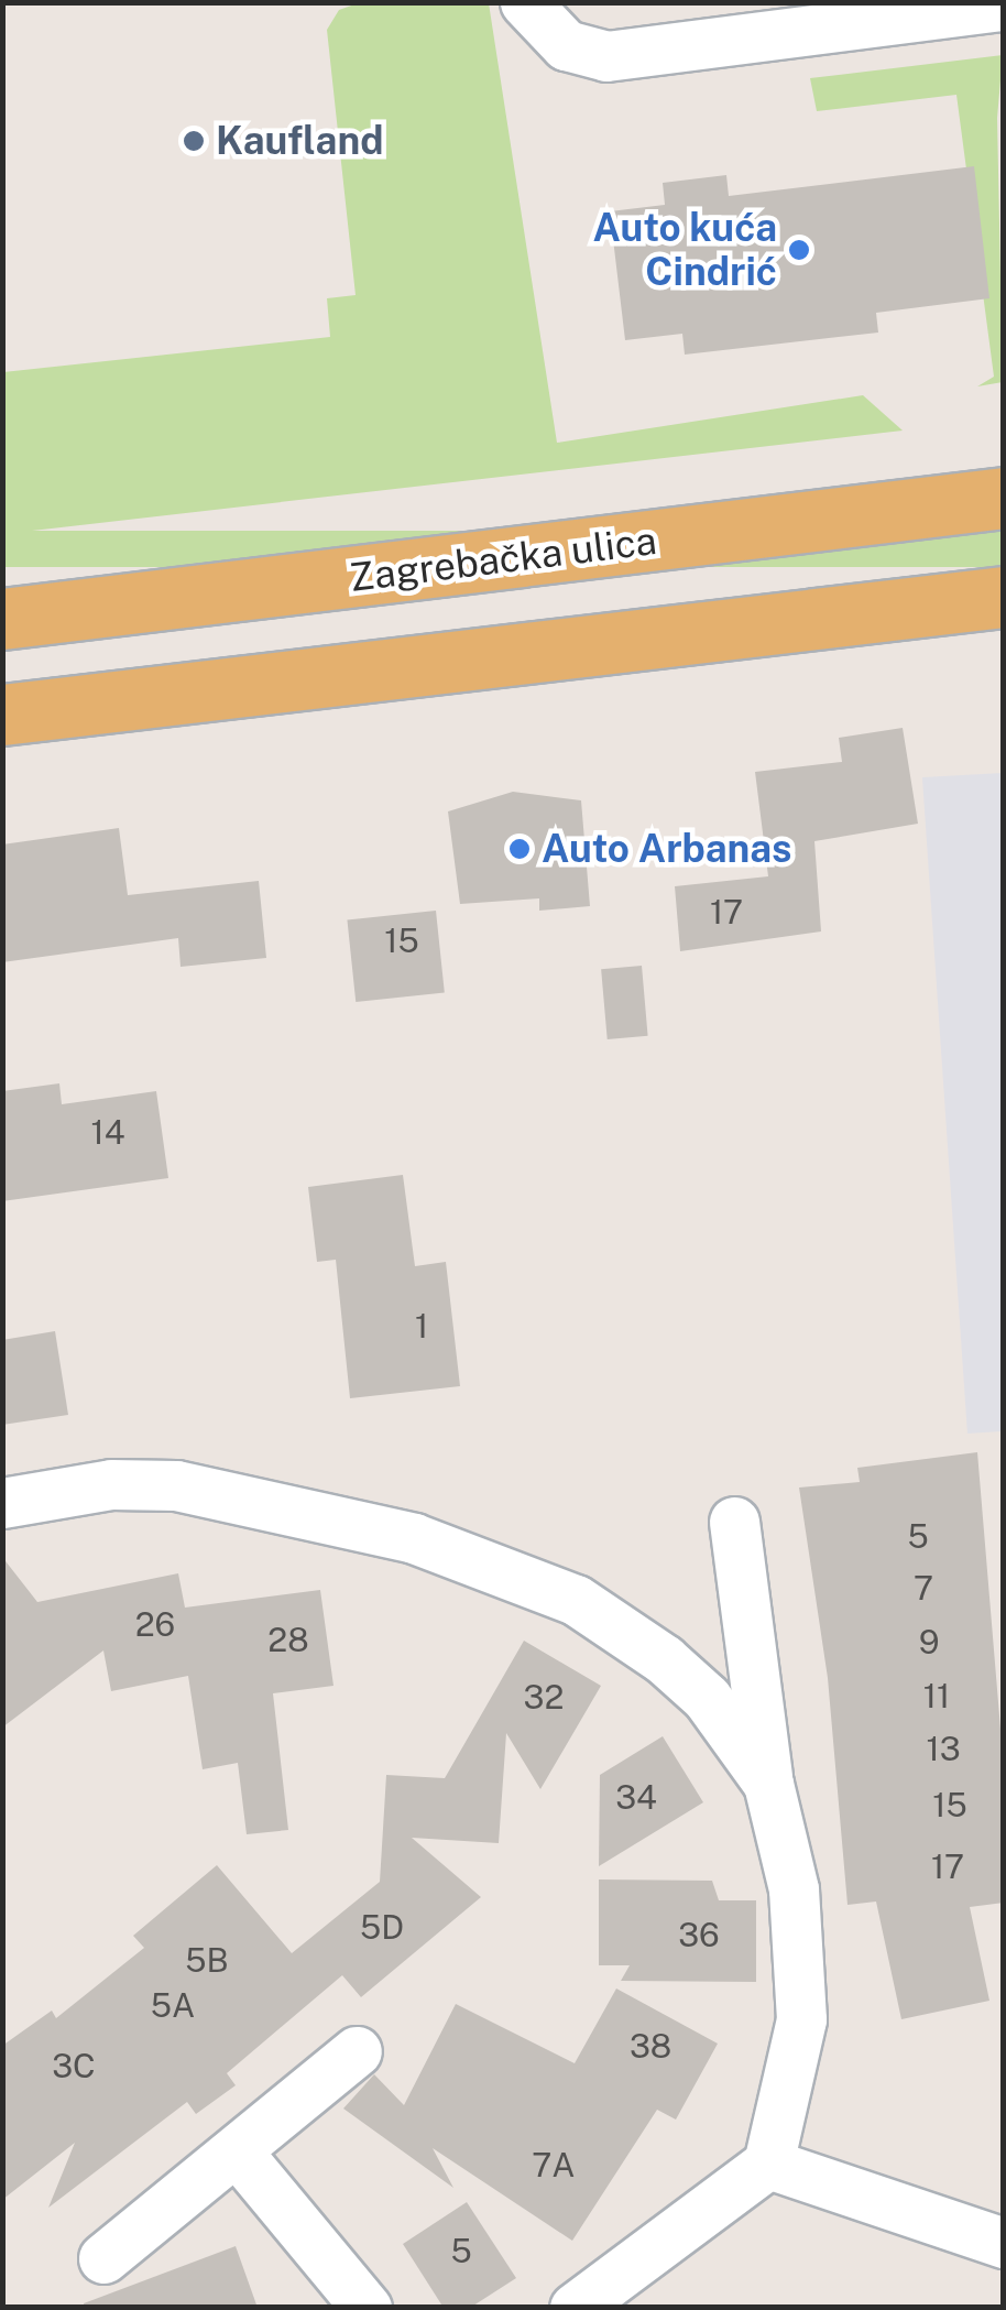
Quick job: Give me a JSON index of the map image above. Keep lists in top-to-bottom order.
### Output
{
  "streets": {
    "main road": ["Zagrebačka ulica"]
  },
  "places": ["Kaufland", "Auto kuća Cindrić", "Auto Arbanas"],
  "house_numbers": [
    "17",
    "15",
    "14",
    "1",
    "5",
    "7",
    "26",
    "28",
    "9",
    "11",
    "32",
    "13",
    "34",
    "15",
    "17",
    "5D",
    "36",
    "5B",
    "5A",
    "38",
    "3C",
    "7A",
    "5"
  ]
}
